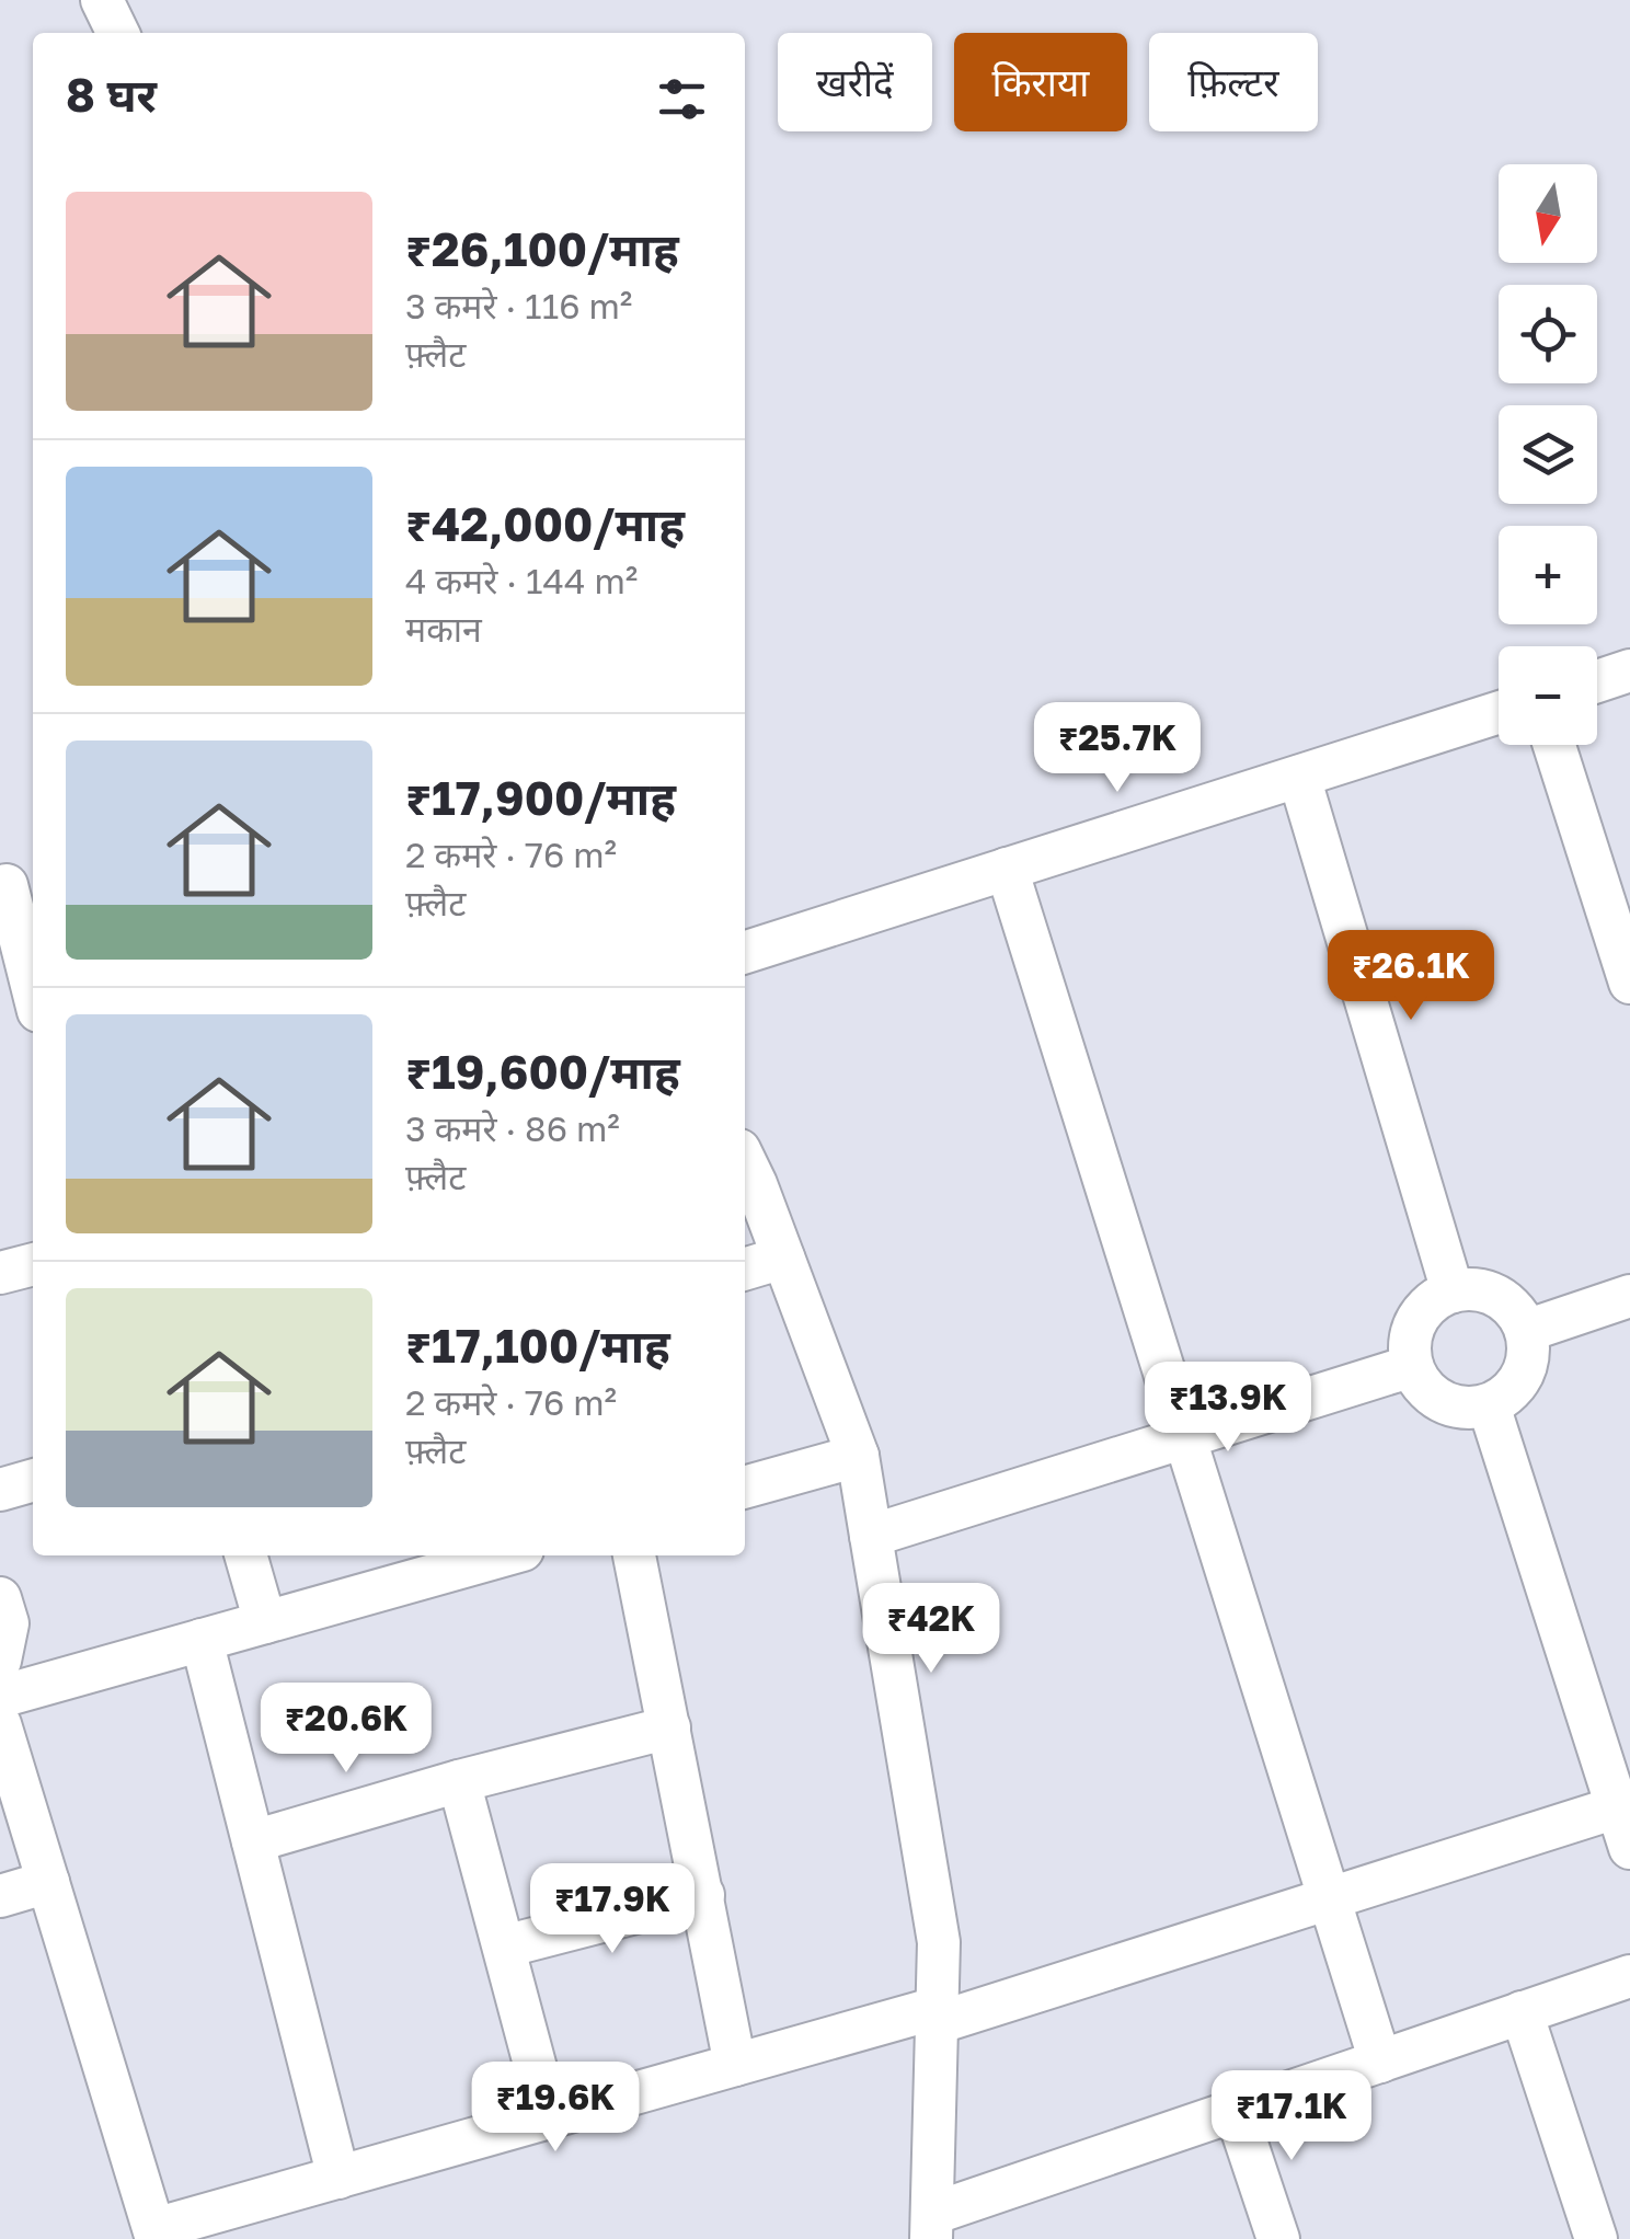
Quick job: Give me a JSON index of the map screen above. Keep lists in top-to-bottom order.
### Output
{
  "north": "bottom",
  "page": {
    "chip": ["खरीदें", "किराया", "फ़िल्टर"],
    "heading": "8 घर",
    "map_buttons": ["+", "−"],
    "list": [
      {
        "name": "₹26,100/माह",
        "note": "3 कमरे · 116 m² · फ़्लैट"
      },
      {
        "name": "₹42,000/माह",
        "note": "4 कमरे · 144 m² · मकान"
      },
      {
        "name": "₹17,900/माह",
        "note": "2 कमरे · 76 m² · फ़्लैट"
      },
      {
        "name": "₹19,600/माह",
        "note": "3 कमरे · 86 m² · फ़्लैट"
      },
      {
        "name": "₹17,100/माह",
        "note": "2 कमरे · 76 m² · फ़्लैट"
      }
    ],
    "price": [
      "₹25.7K",
      "₹26.1K",
      "₹13.9K",
      "₹42K",
      "₹20.6K",
      "₹17.9K",
      "₹19.6K",
      "₹17.1K"
    ]
  }
}
